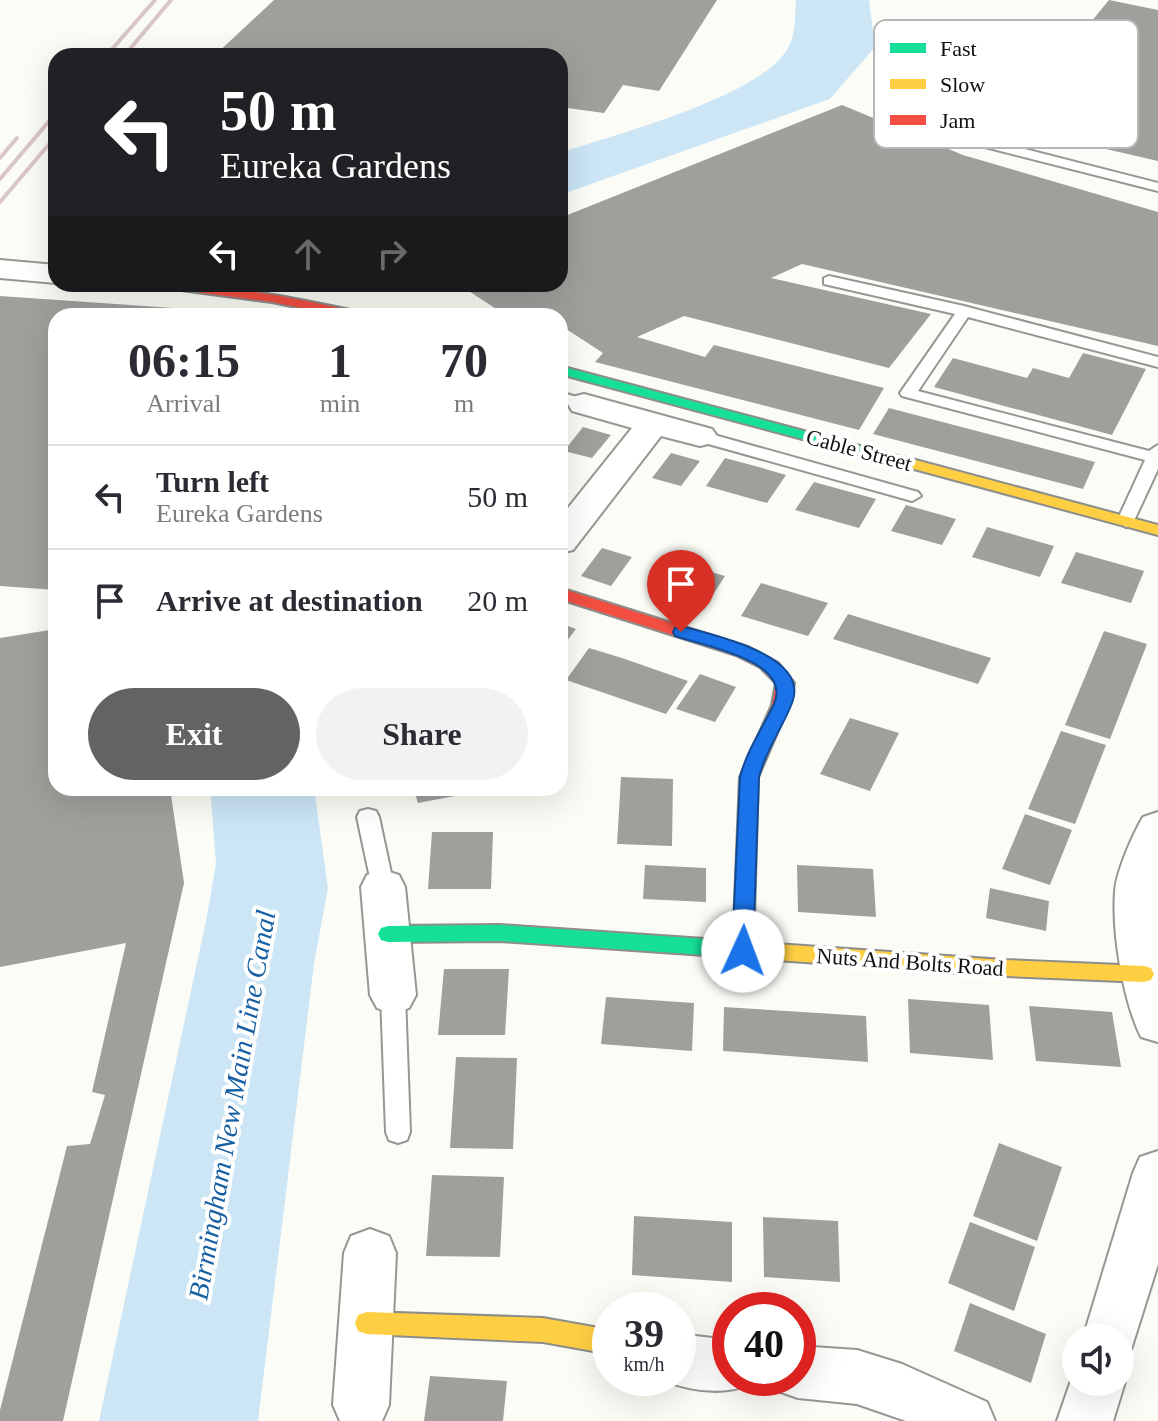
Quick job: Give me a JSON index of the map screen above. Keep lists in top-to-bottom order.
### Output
{
  "streets": {
    "street": ["Cable Street", "Nuts And Bolts Road"]
  },
  "water": ["Birmingham New Main Line Canal"],
  "legend": ["Fast", "Slow", "Jam"],
  "page": {
    "turn": ["50 m", "Eureka Gardens"],
    "eta": [
      "06:15",
      "Arrival",
      "1",
      "min",
      "70",
      "m"
    ],
    "list": [
      {
        "name": "Turn left",
        "note": "Eureka Gardens",
        "value": "50 m"
      },
      {
        "name": "Arrive at destination",
        "value": "20 m"
      }
    ],
    "buttons": ["Exit", "Share"],
    "speed": "39 km/h",
    "limit": "40"
  }
}
